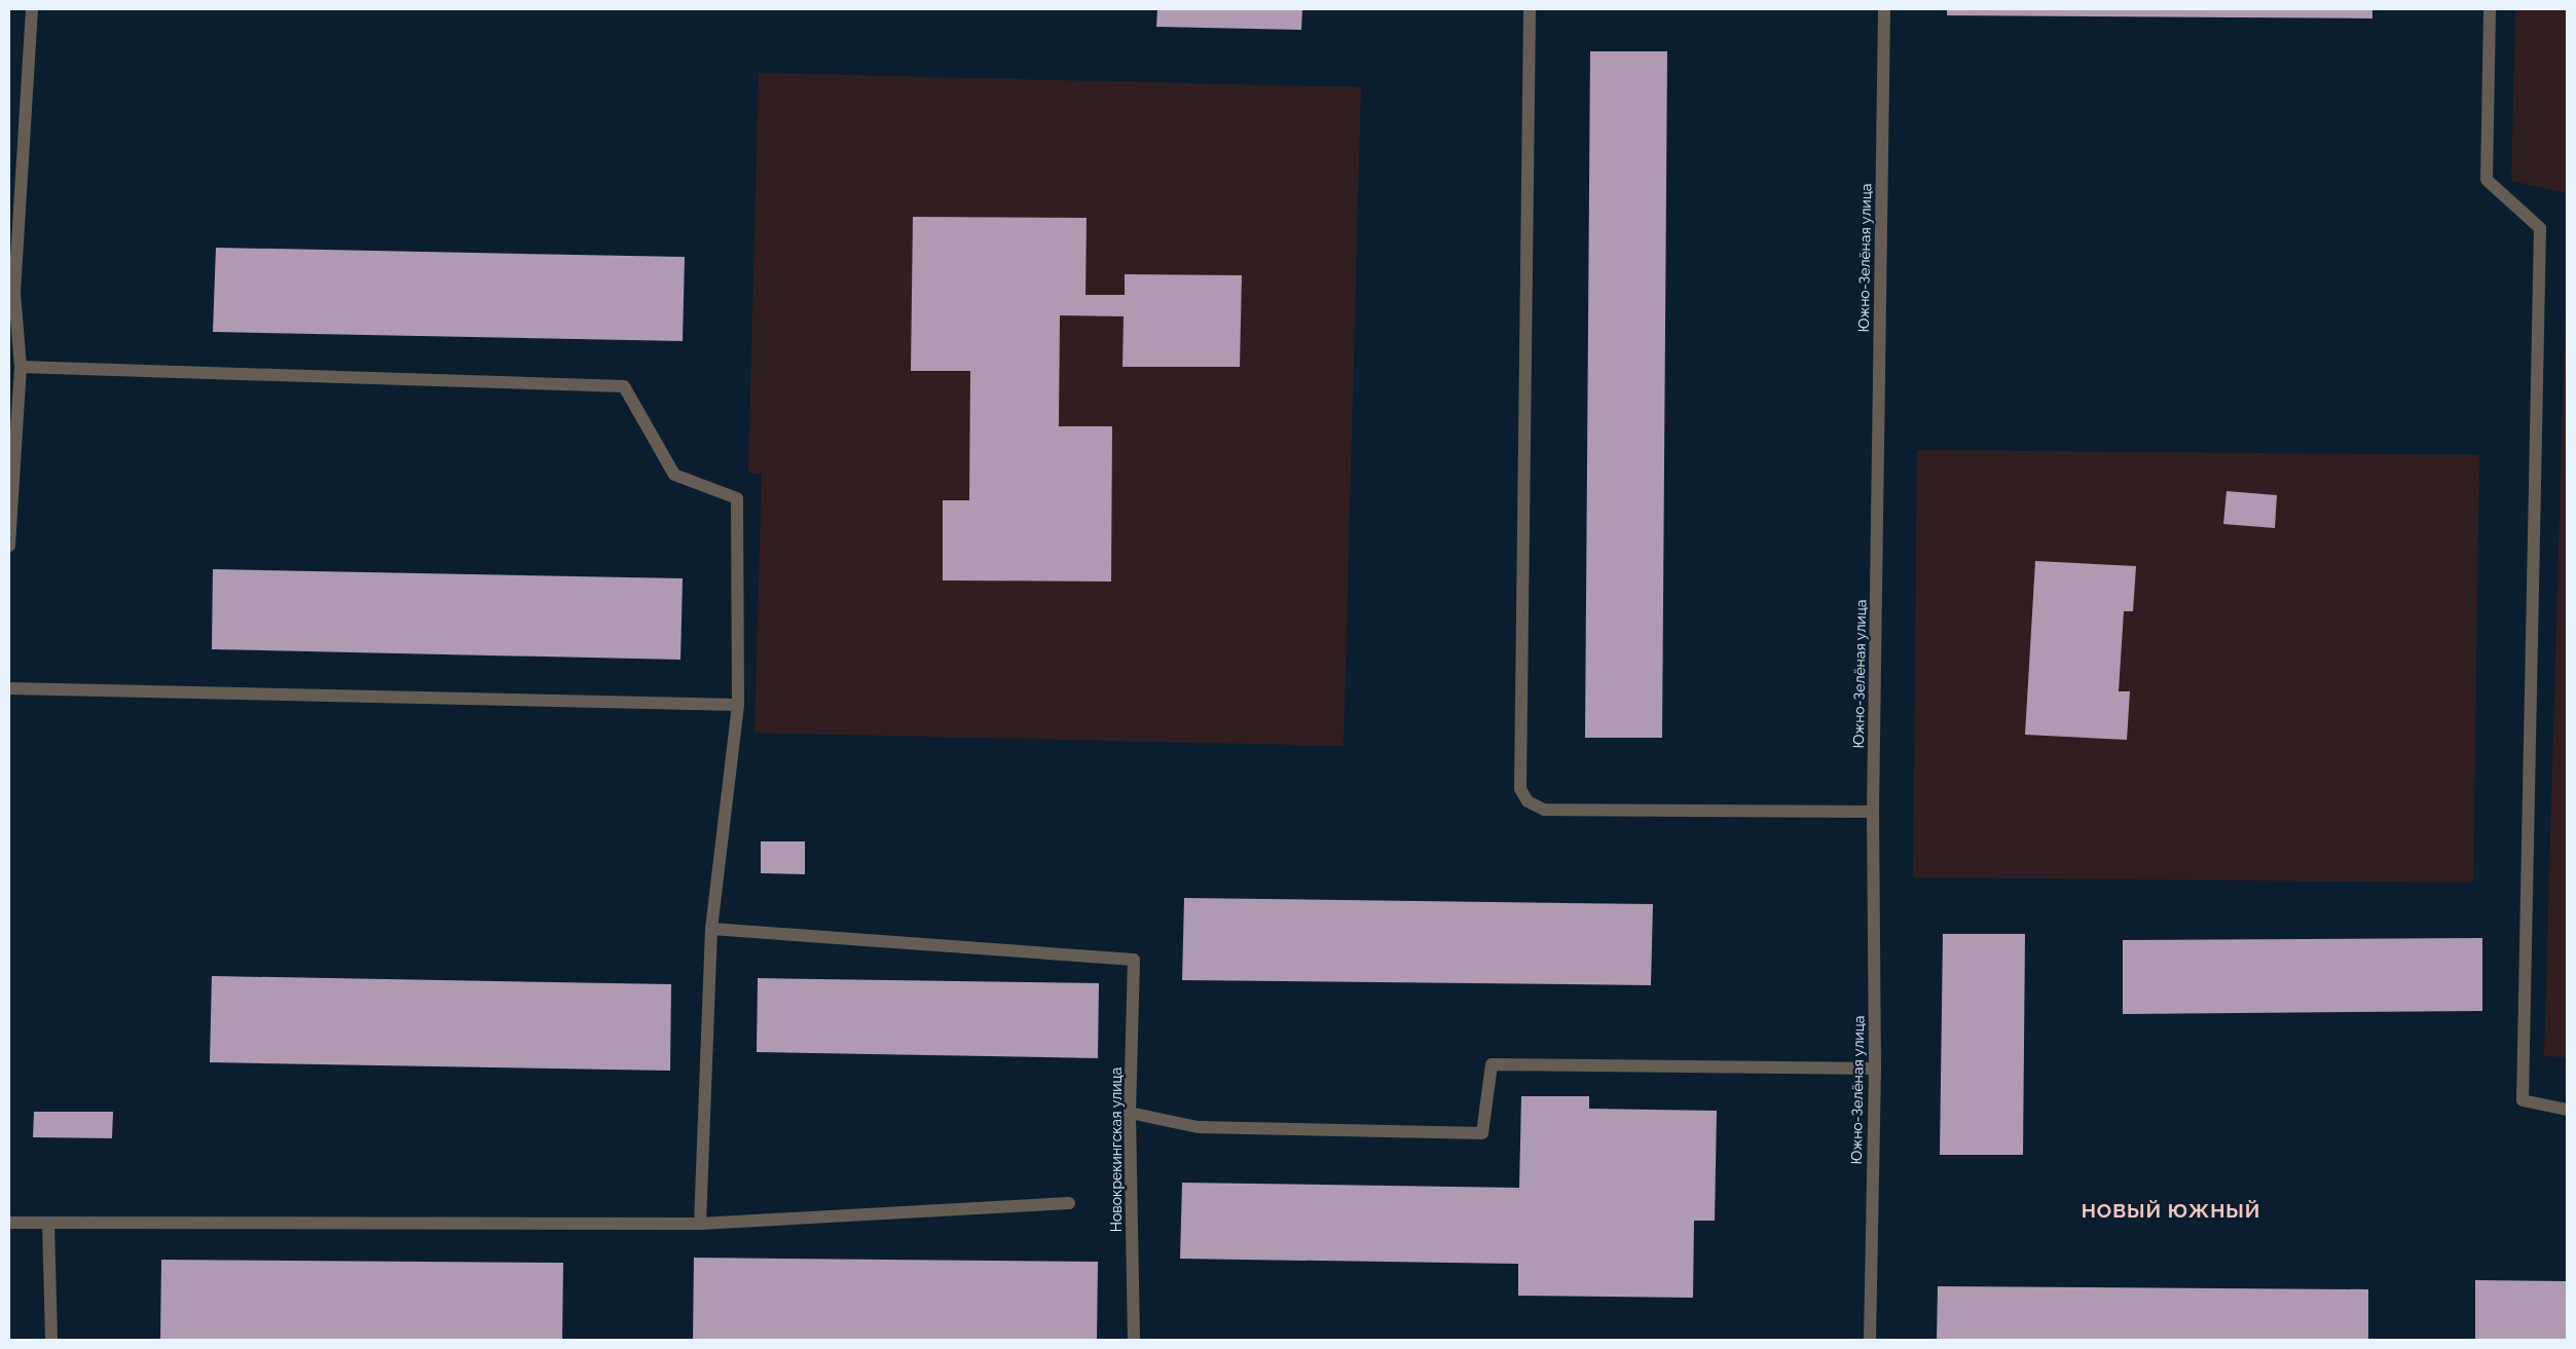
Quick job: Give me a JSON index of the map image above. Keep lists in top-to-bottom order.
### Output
{
  "streets": {
    "street": ["Южно-Зелёная улица", "Новокрекингская улица"]
  },
  "districts": ["НОВЫЙ ЮЖНЫЙ"]
}
